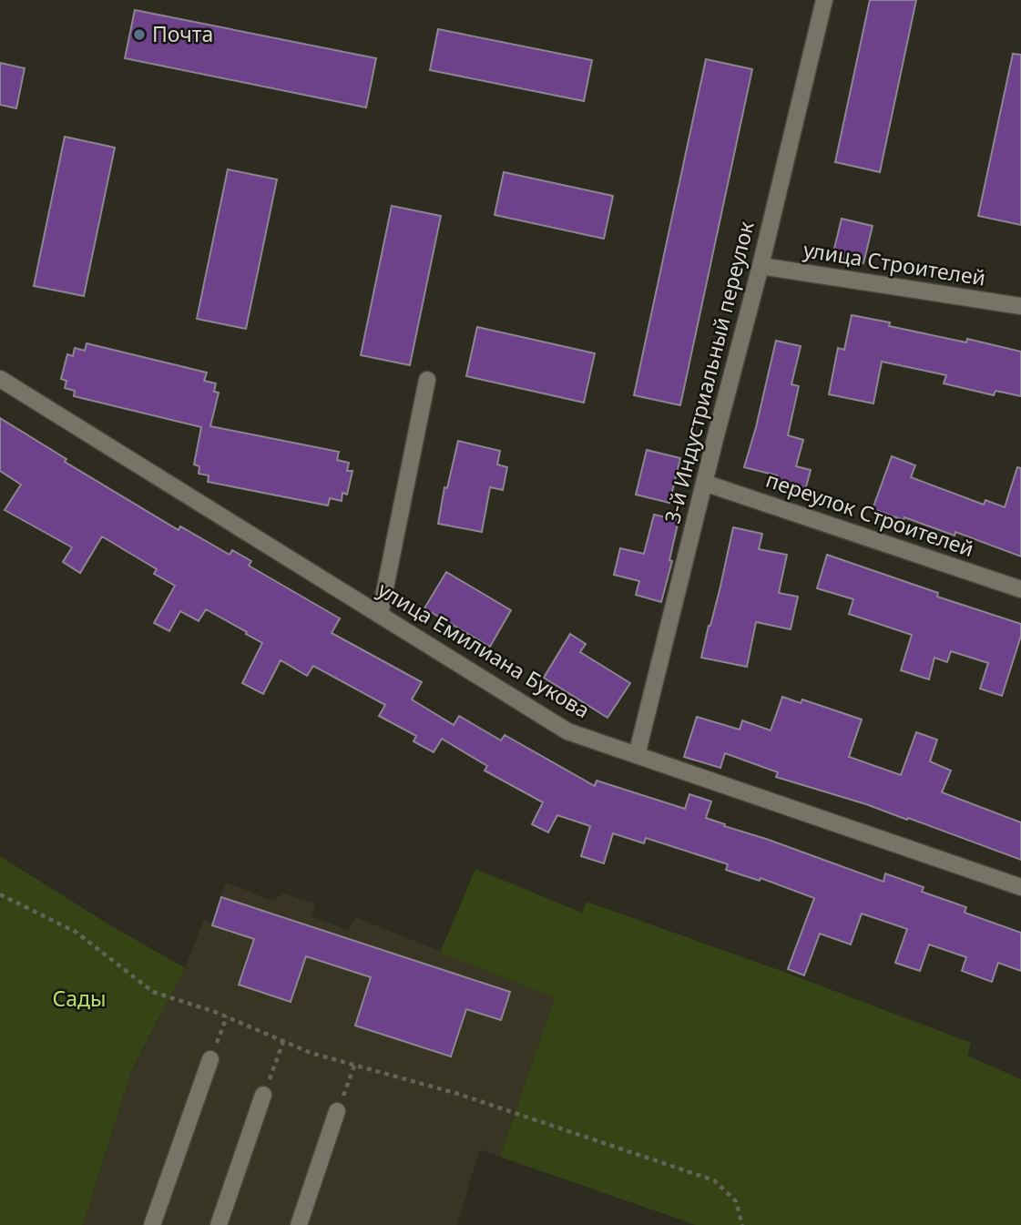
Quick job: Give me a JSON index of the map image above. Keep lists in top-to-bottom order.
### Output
{
  "streets": {
    "street": [
      "улица Строителей",
      "3-й Индустриальный переулок",
      "переулок Строителей",
      "улица Емилиана Букова"
    ]
  },
  "crossings": [
    ["улица Строителей", "3-й Индустриальный переулок"],
    ["3-й Индустриальный переулок", "переулок Строителей"],
    ["3-й Индустриальный переулок", "улица Емилиана Букова"]
  ],
  "parks": ["Сады"],
  "places": ["Почта"]
}
